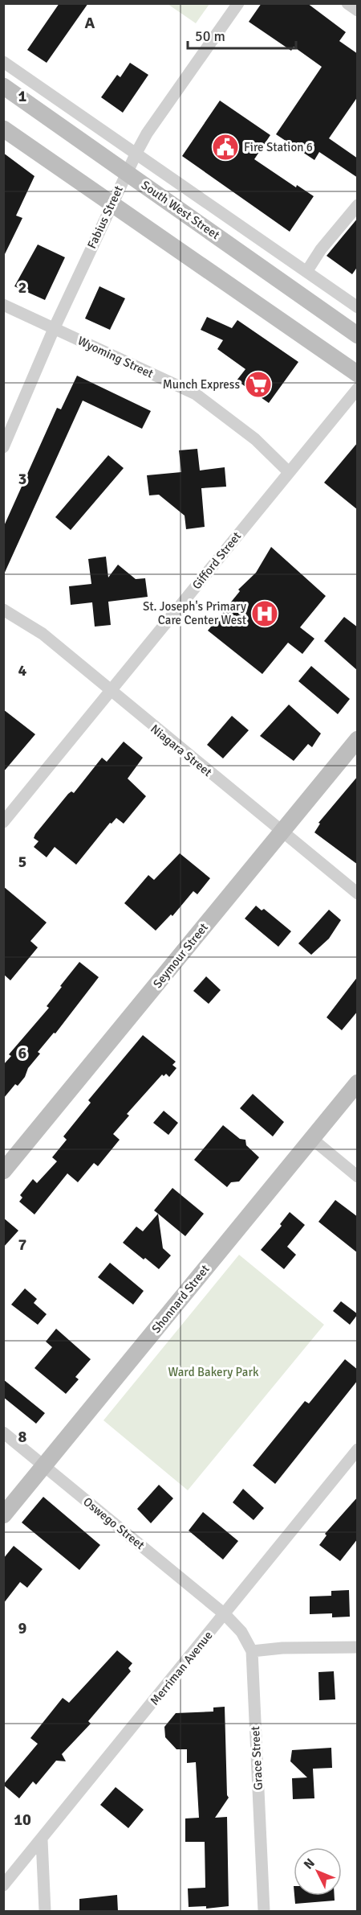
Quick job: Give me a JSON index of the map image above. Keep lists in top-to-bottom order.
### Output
{
  "streets": {
    "street": [
      "South West Street",
      "Fabius Street",
      "Wyoming Street",
      "Gifford Street",
      "Niagara Street",
      "Seymour Street",
      "Shonnard Street",
      "Oswego Street",
      "Merriman Avenue",
      "Grace Street"
    ]
  },
  "crossings": [
    ["South West Street", "Fabius Street"],
    ["Fabius Street", "Wyoming Street"],
    ["Wyoming Street", "Gifford Street"],
    ["Gifford Street", "Niagara Street"],
    ["Niagara Street", "Seymour Street"],
    ["Shonnard Street", "Oswego Street"],
    ["Oswego Street", "Merriman Avenue"],
    ["Oswego Street", "Grace Street"],
    ["Merriman Avenue", "Grace Street"]
  ],
  "parks": ["Ward Bakery Park"],
  "places": {
    "public building": ["Fire Station 6"],
    "supermarket": ["Munch Express"],
    "hospital": ["St. Joseph's Primary Care Center West"]
  },
  "scale_bar": "50 m",
  "north": "top left",
  "grid": {
    "columns": ["A"],
    "rows": [
      "1",
      "2",
      "3",
      "4",
      "5",
      "6",
      "7",
      "8",
      "9",
      "10"
    ]
  }
}
